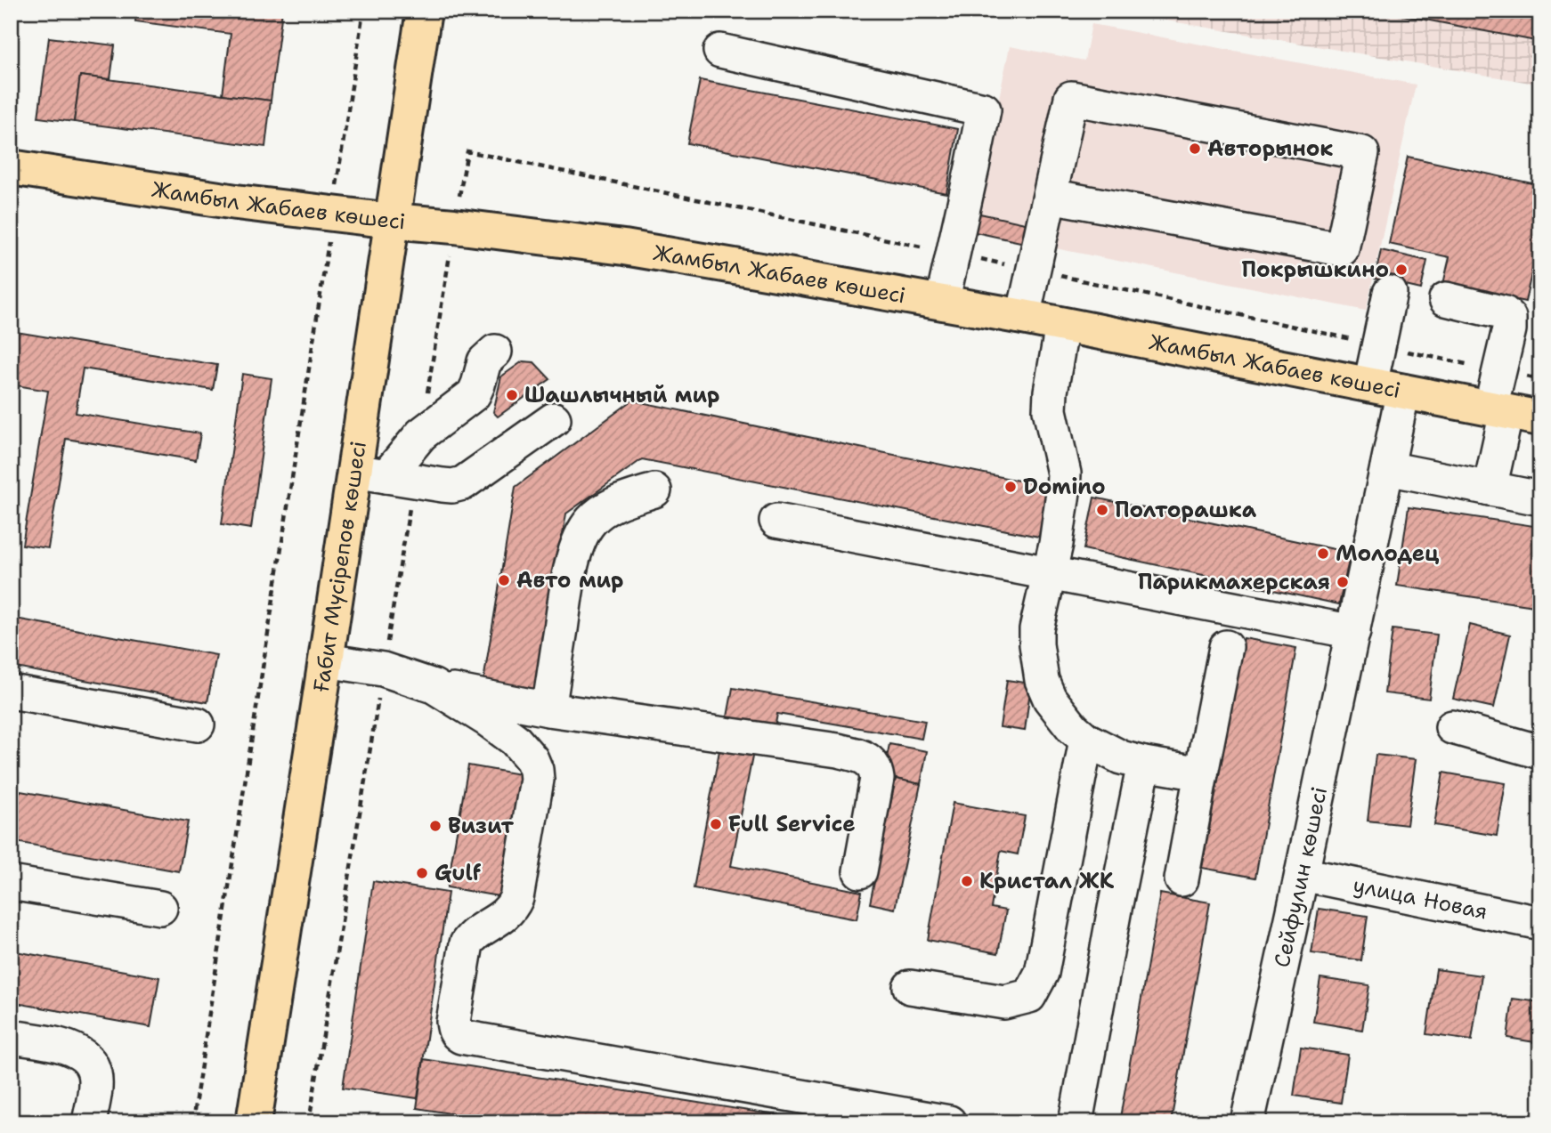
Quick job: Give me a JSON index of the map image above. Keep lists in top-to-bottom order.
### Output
{
  "streets": {
    "main road": ["Жамбыл Жабаев көшесі", "Ғабит Мүсірепов көшесі"],
    "street": ["Сейфулин көшесі", "улица Новая"]
  },
  "crossings": [
    ["Жамбыл Жабаев көшесі", "Ғабит Мүсірепов көшесі"],
    ["Жамбыл Жабаев көшесі", "Сейфулин көшесі"],
    ["Сейфулин көшесі", "улица Новая"]
  ],
  "places": [
    "Авторынок",
    "Покрышкино",
    "Шашлычный мир",
    "Domino",
    "Полторашка",
    "Молодец",
    "Авто мир",
    "Парикмахерская",
    "Full Service",
    "Визит",
    "Gulf",
    "Кристал ЖК"
  ]
}
